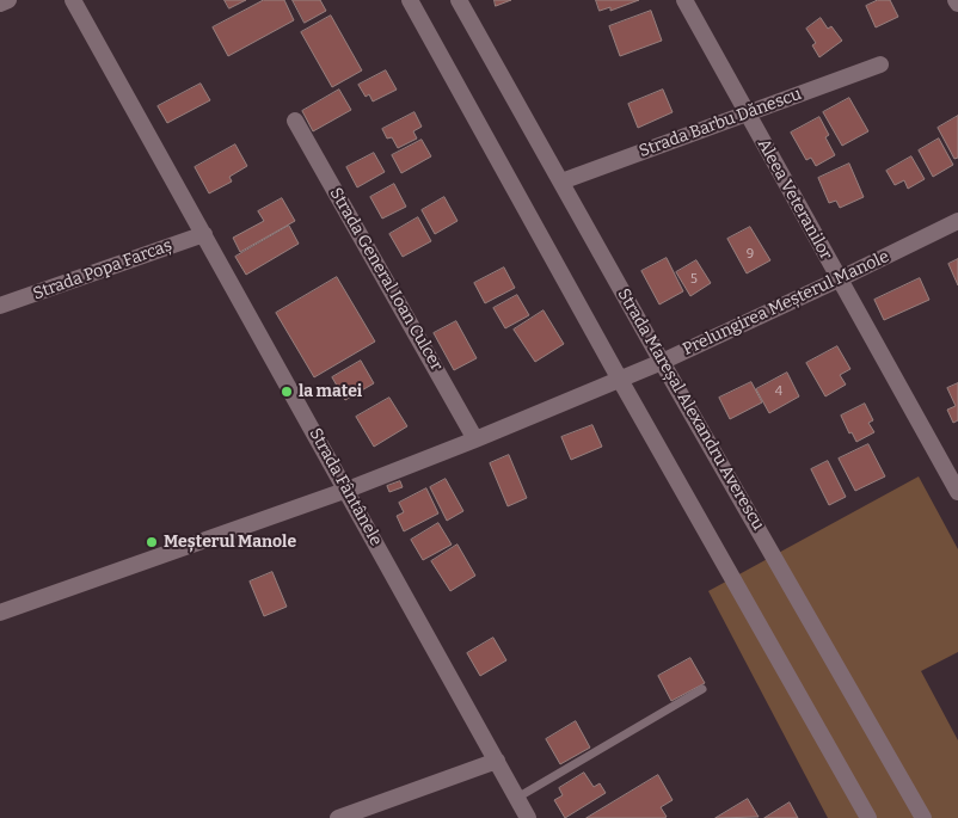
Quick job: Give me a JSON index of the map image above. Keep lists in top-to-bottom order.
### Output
{
  "streets": {
    "street": [
      "Strada Barbu Dănescu",
      "Aleea Veteranilor",
      "Strada Popa Farcaș",
      "Strada General Ioan Culcer",
      "Prelungirea Meșterul Manole",
      "Strada Mareșal Alexandru Averescu",
      "Strada Fântânele"
    ]
  },
  "crossings": [
    ["Strada Barbu Dănescu", "Aleea Veteranilor"],
    ["Strada Barbu Dănescu", "Strada Mareșal Alexandru Averescu"],
    ["Aleea Veteranilor", "Prelungirea Meșterul Manole"],
    ["Strada Popa Farcaș", "Strada Fântânele"],
    ["Strada General Ioan Culcer", "Prelungirea Meșterul Manole"],
    ["Prelungirea Meșterul Manole", "Strada Mareșal Alexandru Averescu"],
    ["Prelungirea Meșterul Manole", "Strada Fântânele"]
  ],
  "places": ["la matei", "Meșterul Manole"],
  "house_numbers": ["9", "5", "4"]
}
